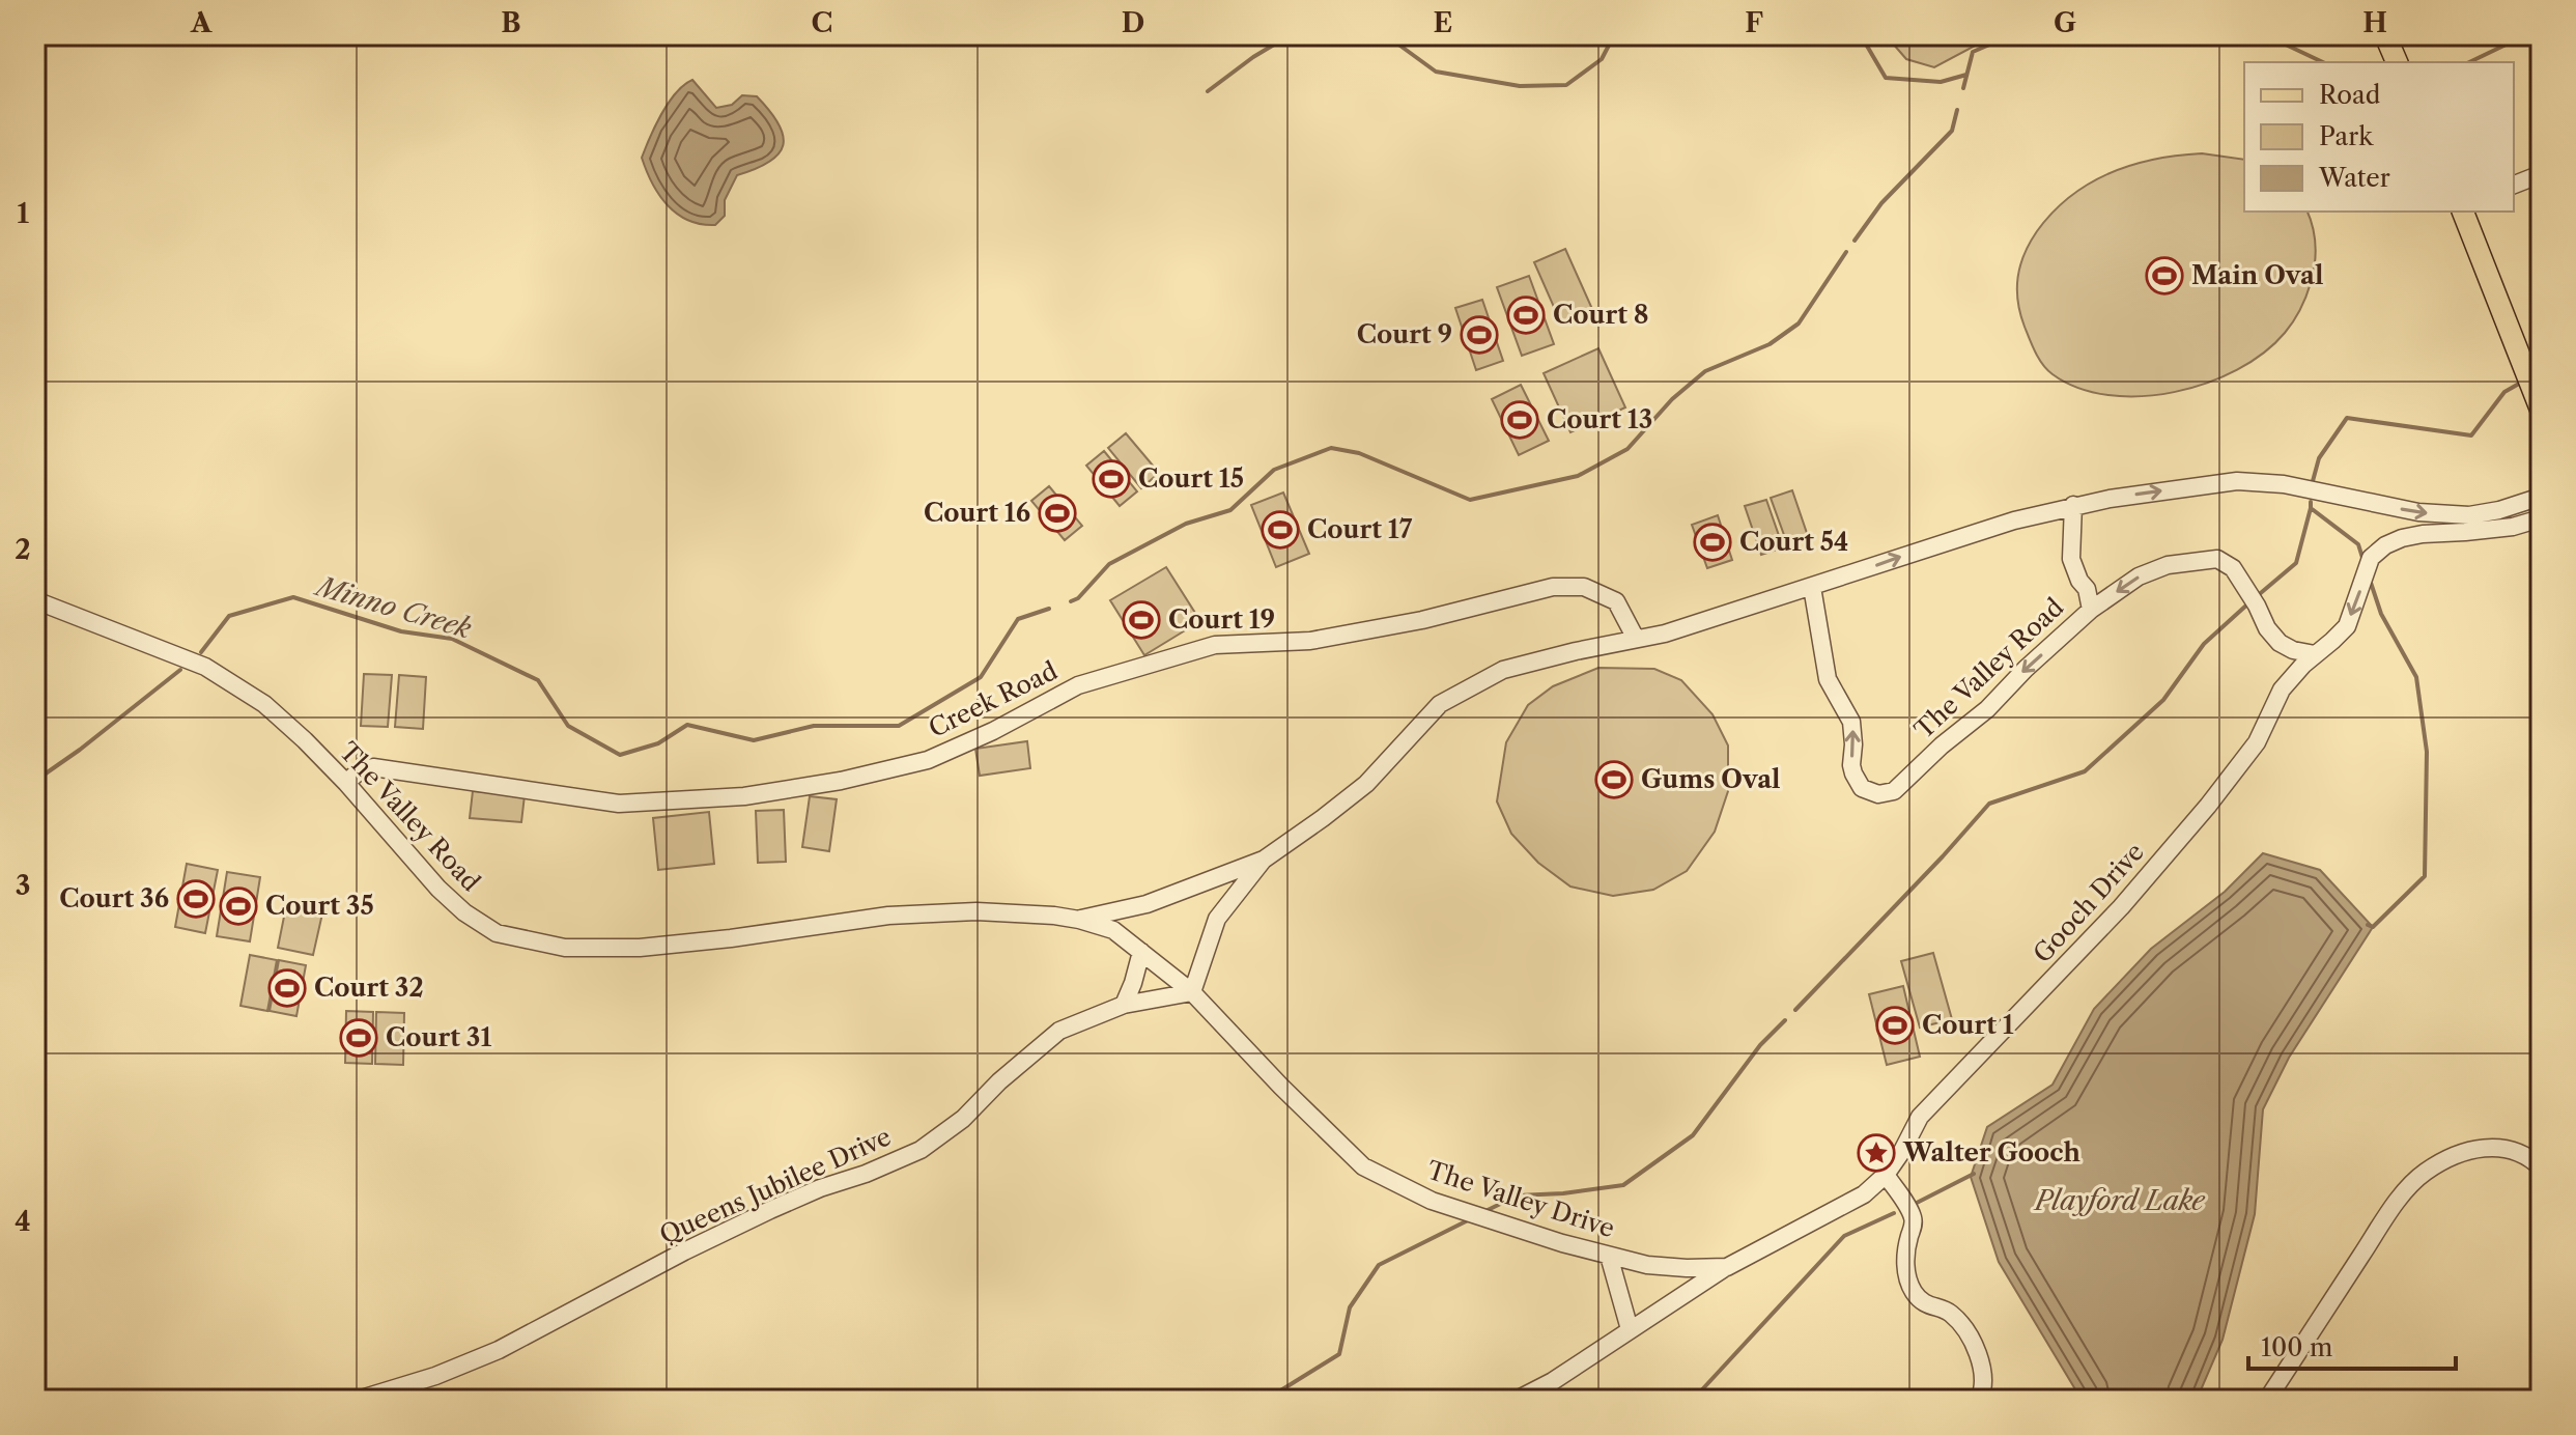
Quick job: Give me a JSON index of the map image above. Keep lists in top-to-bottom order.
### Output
{
  "streets": {
    "street": [
      "The Valley Road",
      "Creek Road",
      "Gooch Drive",
      "Queens Jubilee Drive",
      "The Valley Drive"
    ]
  },
  "crossings": [
    ["The Valley Road", "Creek Road"],
    ["The Valley Road", "Gooch Drive"],
    ["The Valley Road", "Queens Jubilee Drive"],
    ["The Valley Road", "The Valley Drive"],
    ["Gooch Drive", "The Valley Drive"],
    ["Queens Jubilee Drive", "The Valley Drive"]
  ],
  "water": ["Minno Creek", "Playford Lake"],
  "places": {
    "sports": [
      "Main Oval",
      "Court 8",
      "Court 9",
      "Court 13",
      "Court 15",
      "Court 16",
      "Court 17",
      "Court 54",
      "Court 19",
      "Gums Oval",
      "Court 36",
      "Court 35",
      "Court 32",
      "Court 1",
      "Court 31"
    ],
    "place": ["Walter Gooch"]
  },
  "legend": ["Road", "Park", "Water"],
  "scale_bar": "100 m",
  "grid": {
    "columns": [
      "A",
      "B",
      "C",
      "D",
      "E",
      "F",
      "G",
      "H"
    ],
    "rows": [
      "1",
      "2",
      "3",
      "4"
    ]
  }
}
